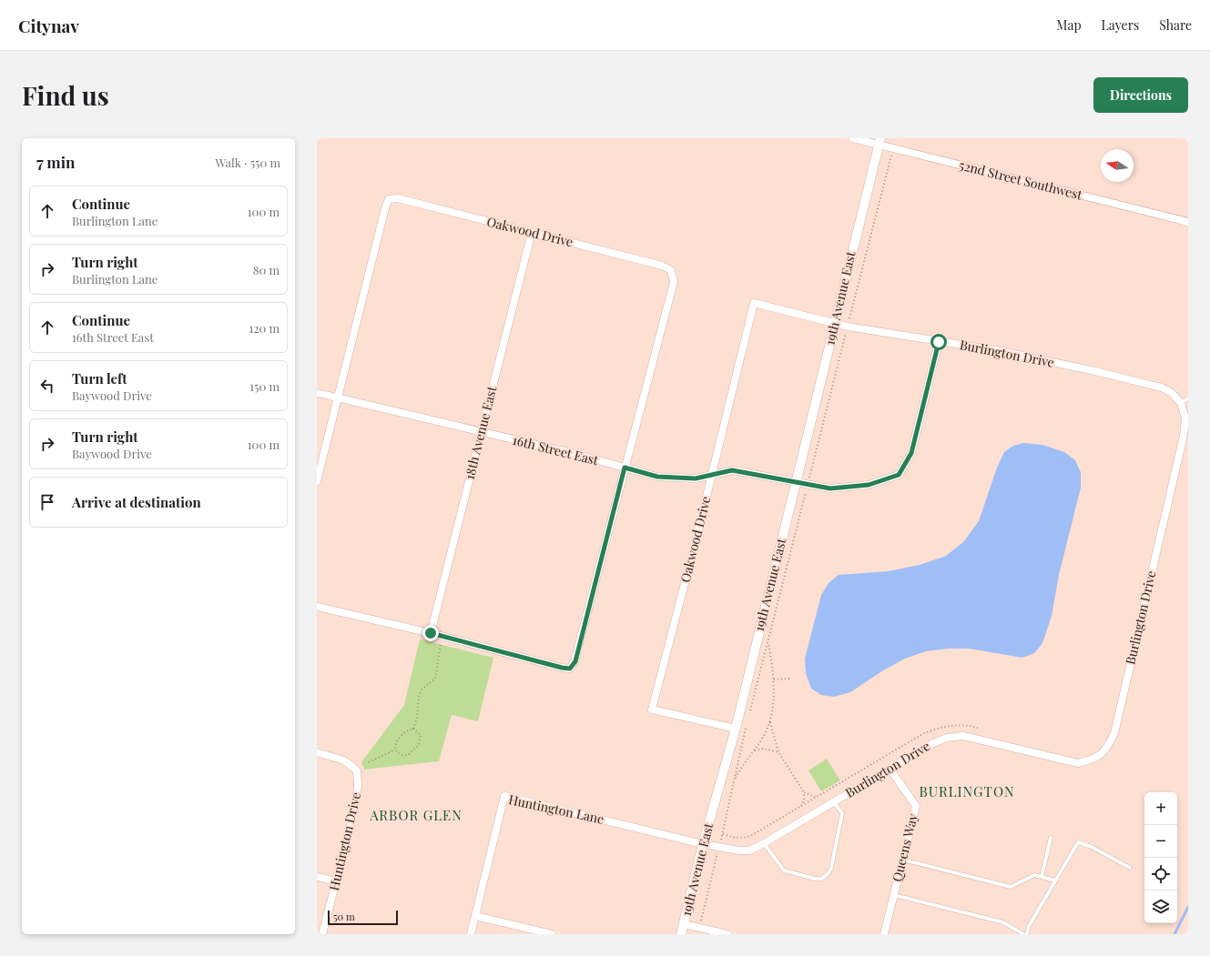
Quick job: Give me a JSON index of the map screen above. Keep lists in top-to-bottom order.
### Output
{
  "streets": {
    "street": [
      "52nd Street Southwest",
      "Oakwood Drive",
      "19th Avenue East",
      "Burlington Drive",
      "18th Avenue East",
      "16th Street East",
      "Huntington Lane",
      "Huntington Drive",
      "Queens Way"
    ]
  },
  "crossings": [
    ["52nd Street Southwest", "19th Avenue East"],
    ["Oakwood Drive", "19th Avenue East"],
    ["Oakwood Drive", "Burlington Drive"],
    ["Oakwood Drive", "18th Avenue East"],
    ["Oakwood Drive", "16th Street East"],
    ["19th Avenue East", "Burlington Drive"],
    ["19th Avenue East", "16th Street East"],
    ["19th Avenue East", "Huntington Lane"],
    ["Burlington Drive", "16th Street East"],
    ["Burlington Drive", "Huntington Lane"],
    ["Burlington Drive", "Queens Way"],
    ["18th Avenue East", "16th Street East"]
  ],
  "districts": ["BURLINGTON", "ARBOR GLEN"],
  "scale_bar": "50 m",
  "north": "left",
  "page": {
    "header": "Citynav",
    "nav": ["Map", "Layers", "Share"],
    "buttons": "Directions",
    "title": "Find us",
    "heading": ["7 min", "Walk · 550 m"],
    "list": [
      ["Continue", "Burlington Lane", "100 m"],
      ["Turn right", "Burlington Lane", "80 m"],
      ["Continue", "16th Street East", "120 m"],
      ["Turn left", "Baywood Drive", "150 m"],
      ["Turn right", "Baywood Drive", "100 m"],
      "Arrive at destination"
    ],
    "map_buttons": ["+", "−"],
    "scale": "50 m"
  }
}
